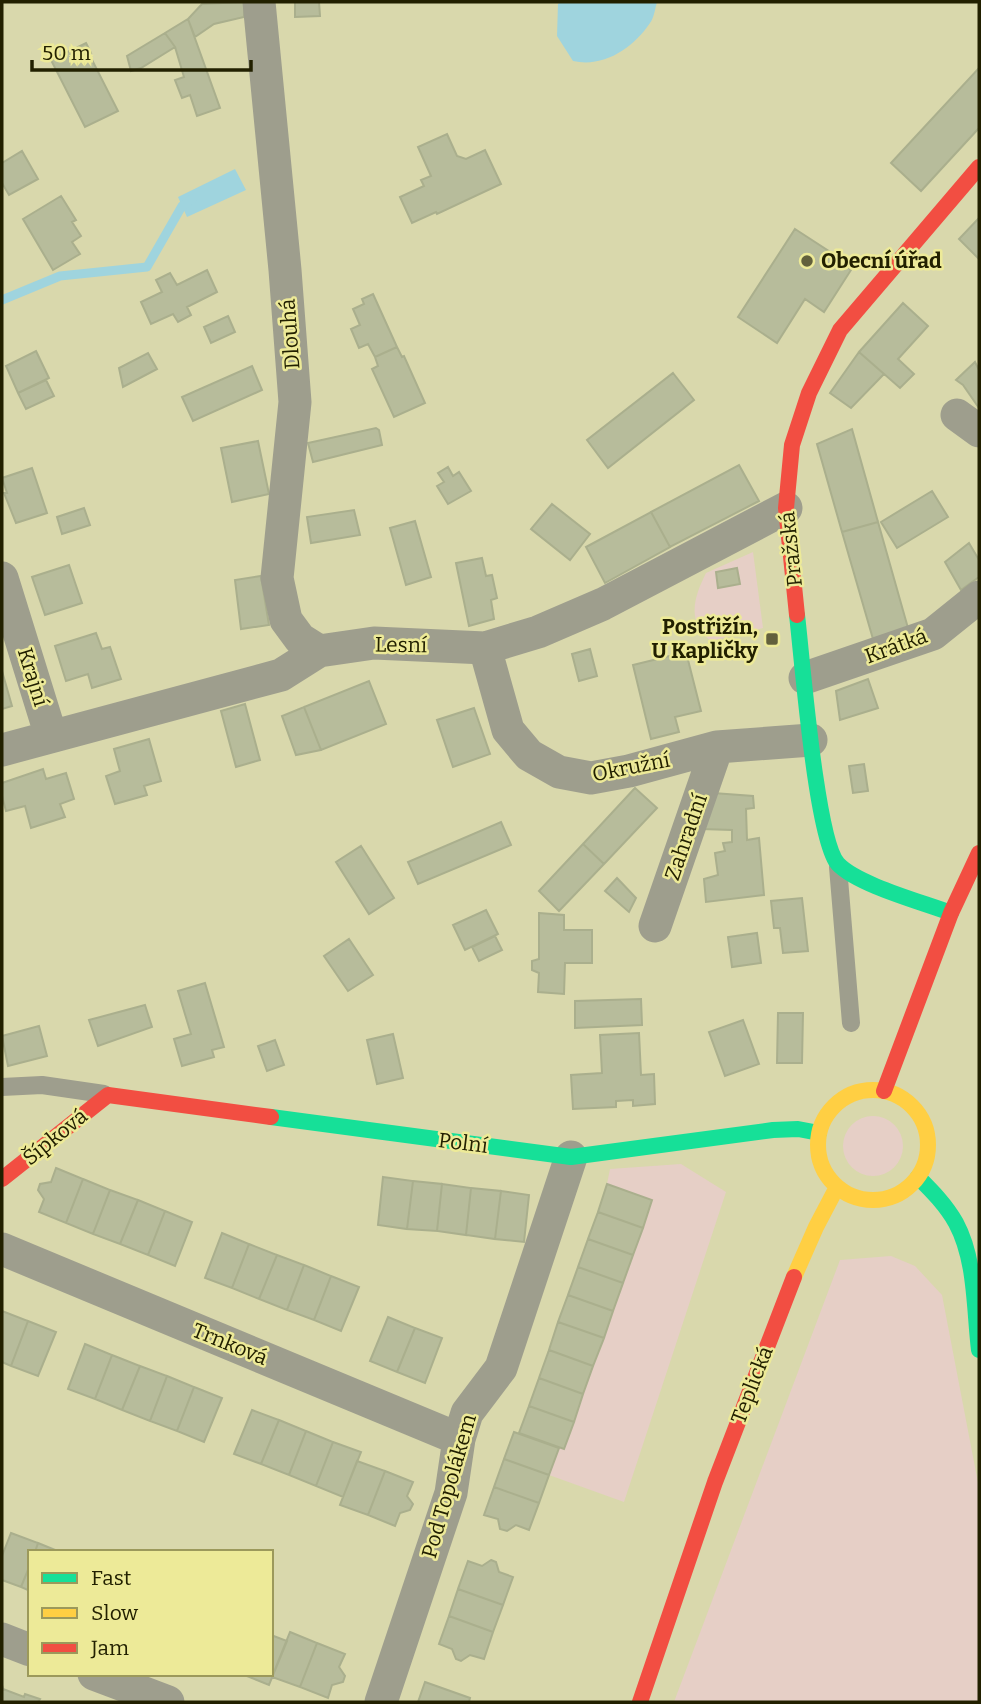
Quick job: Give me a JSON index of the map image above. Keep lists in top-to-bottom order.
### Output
{
  "streets": {
    "street": [
      "Dlouhá",
      "Pražská",
      "Lesní",
      "Krátká",
      "Krajní",
      "Okružní",
      "Zahradní",
      "Šípková",
      "Polní",
      "Trnková",
      "Teplická",
      "Pod Topolákem"
    ]
  },
  "crossings": [
    ["Dlouhá", "Lesní"],
    ["Pražská", "Lesní"],
    ["Pražská", "Krátká"],
    ["Pražská", "Okružní"],
    ["Lesní", "Krajní"],
    ["Lesní", "Okružní"],
    ["Okružní", "Zahradní"],
    ["Šípková", "Polní"],
    ["Polní", "Teplická"],
    ["Polní", "Pod Topolákem"],
    ["Trnková", "Pod Topolákem"]
  ],
  "places": {
    "other": ["Obecní úřad"],
    "transit": ["Postřižín, U Kapličky"]
  },
  "legend": ["Fast", "Slow", "Jam"],
  "scale_bar": "50 m"
}
